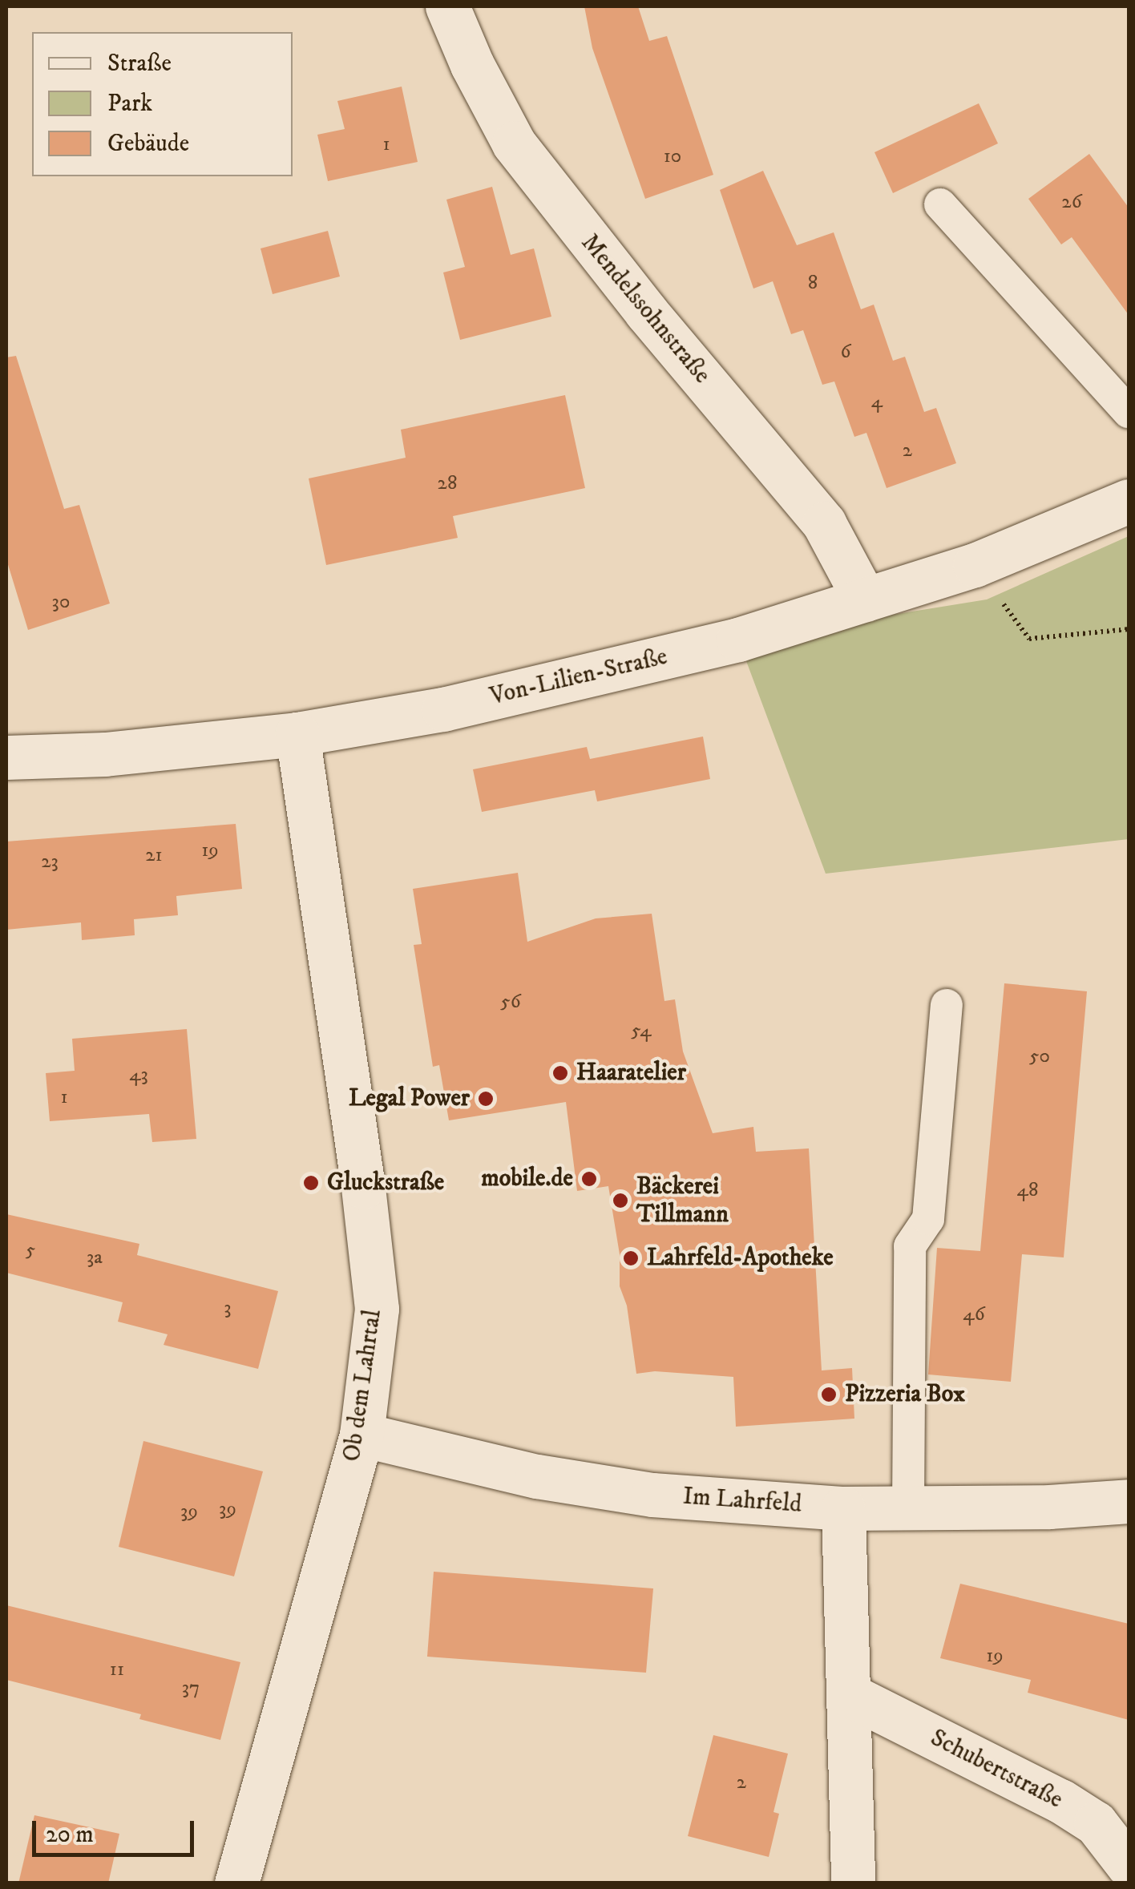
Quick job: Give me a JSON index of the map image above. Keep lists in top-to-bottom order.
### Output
{
  "streets": {
    "street": [
      "Mendelssohnstraße",
      "Von-Lilien-Straße",
      "Ob dem Lahrtal",
      "Im Lahrfeld",
      "Schubertstraße"
    ]
  },
  "crossings": [
    ["Mendelssohnstraße", "Von-Lilien-Straße"],
    ["Von-Lilien-Straße", "Ob dem Lahrtal"],
    ["Ob dem Lahrtal", "Im Lahrfeld"]
  ],
  "places": [
    "Haaratelier",
    "Legal Power",
    "mobile.de",
    "Gluckstraße",
    "Bäckerei Tillmann",
    "Lahrfeld-Apotheke",
    "Pizzeria Box"
  ],
  "house_numbers": [
    "1",
    "10",
    "26",
    "8",
    "6",
    "4",
    "2",
    "28",
    "30",
    "19",
    "21",
    "23",
    "56",
    "54",
    "50",
    "43",
    "1",
    "48",
    "5",
    "3a",
    "3",
    "46",
    "39",
    "39",
    "19",
    "11",
    "37",
    "2"
  ],
  "legend": ["Straße", "Park", "Gebäude"],
  "scale_bar": "20 m"
}
